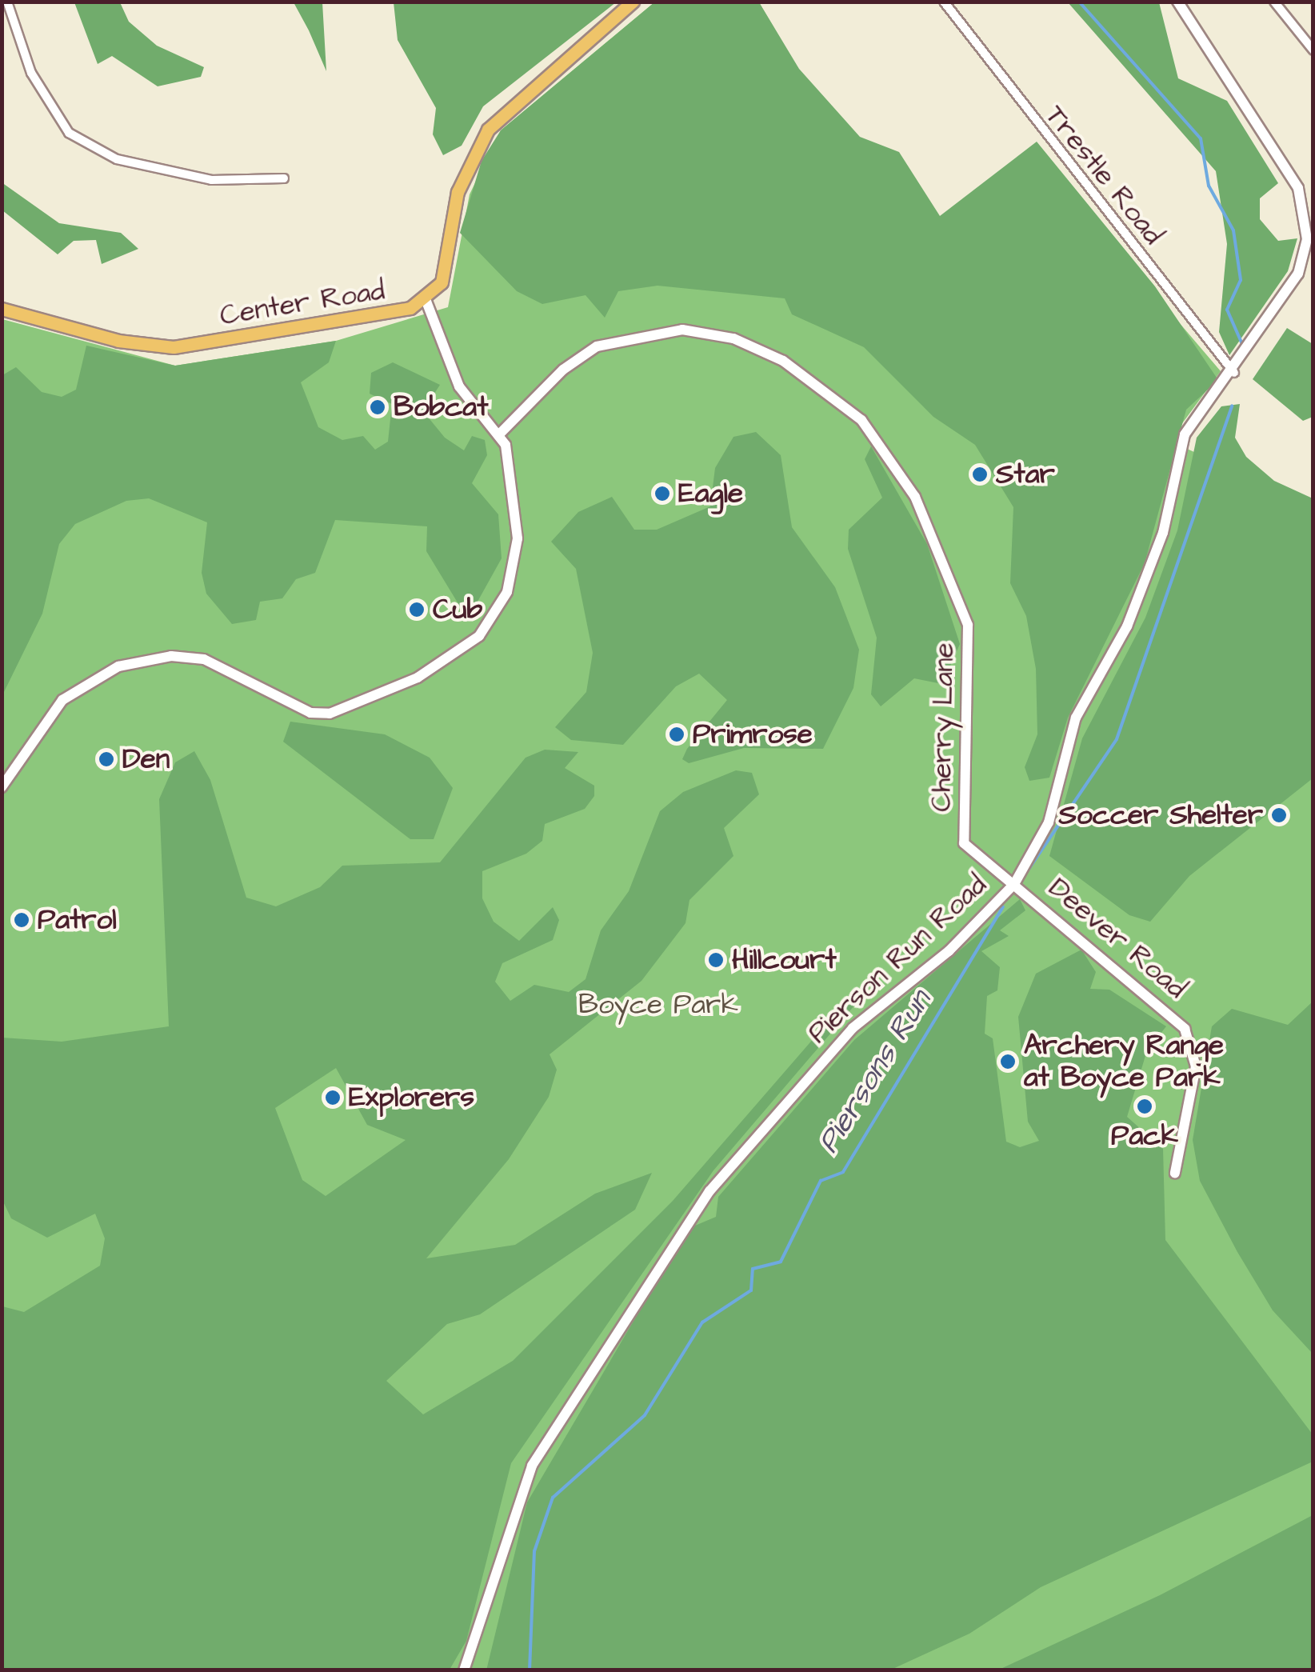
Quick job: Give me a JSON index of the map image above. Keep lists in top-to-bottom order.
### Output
{
  "streets": {
    "main road": ["Center Road"],
    "street": [
      "Trestle Road",
      "Cherry Lane",
      "Deever Road",
      "Pierson Run Road"
    ]
  },
  "crossings": [
    ["Trestle Road", "Pierson Run Road"],
    ["Cherry Lane", "Deever Road"],
    ["Cherry Lane", "Pierson Run Road"],
    ["Deever Road", "Pierson Run Road"]
  ],
  "water": ["Piersons Run"],
  "parks": ["Boyce Park"],
  "places": [
    "Bobcat",
    "Star",
    "Eagle",
    "Cub",
    "Primrose",
    "Den",
    "Soccer Shelter",
    "Patrol",
    "Hillcourt",
    "Archery Range at Boyce Park",
    "Explorers",
    "Pack"
  ]
}
